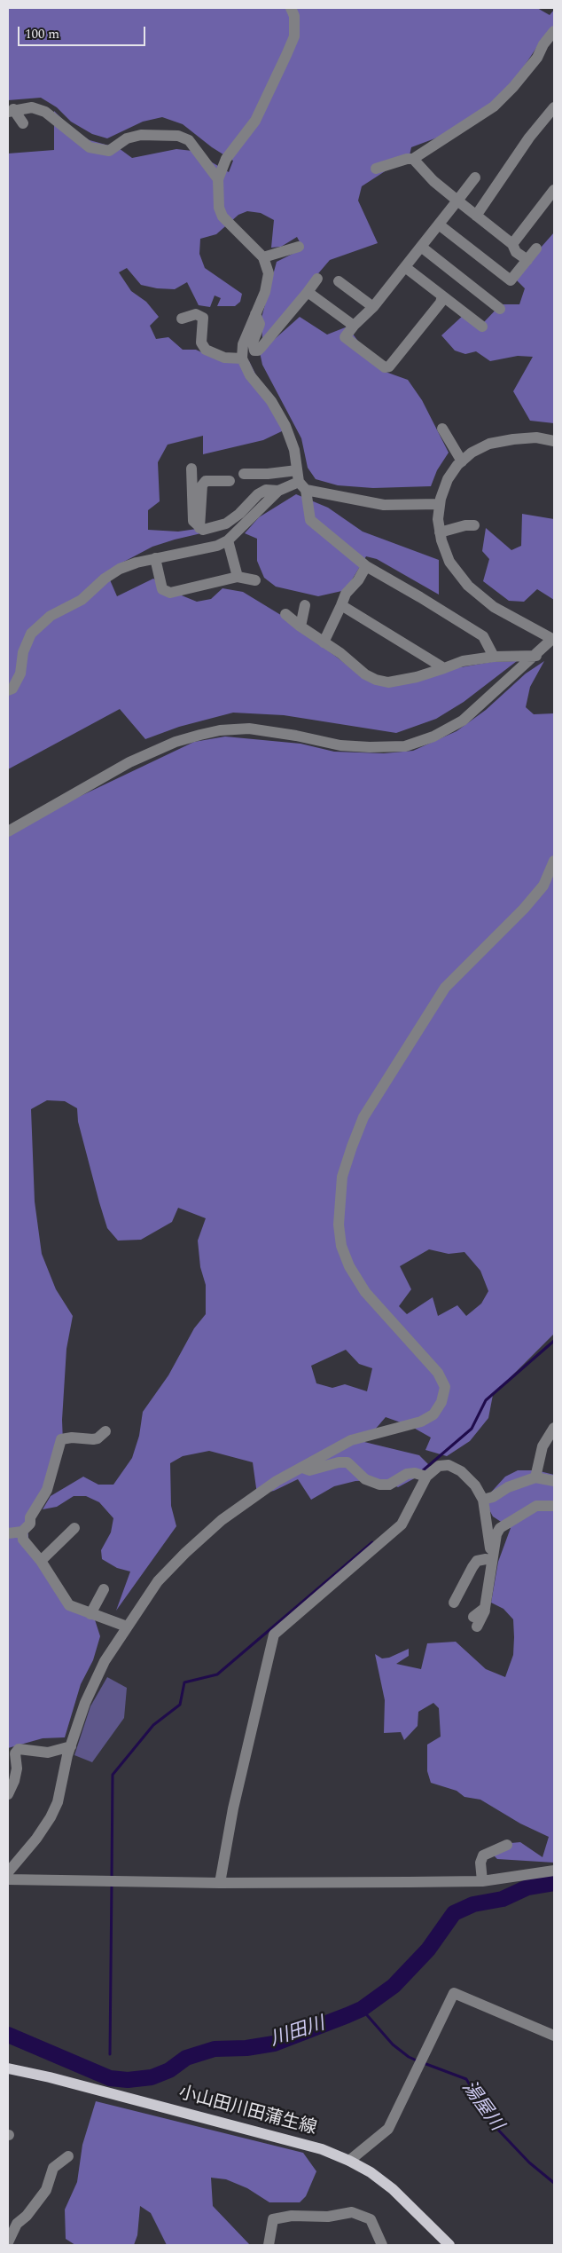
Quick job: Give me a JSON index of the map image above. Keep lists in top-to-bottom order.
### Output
{
  "streets": {
    "main road": ["小山田川田蒲生線"]
  },
  "water": ["川田川", "湯屋川"],
  "scale_bar": "100 m"
}
